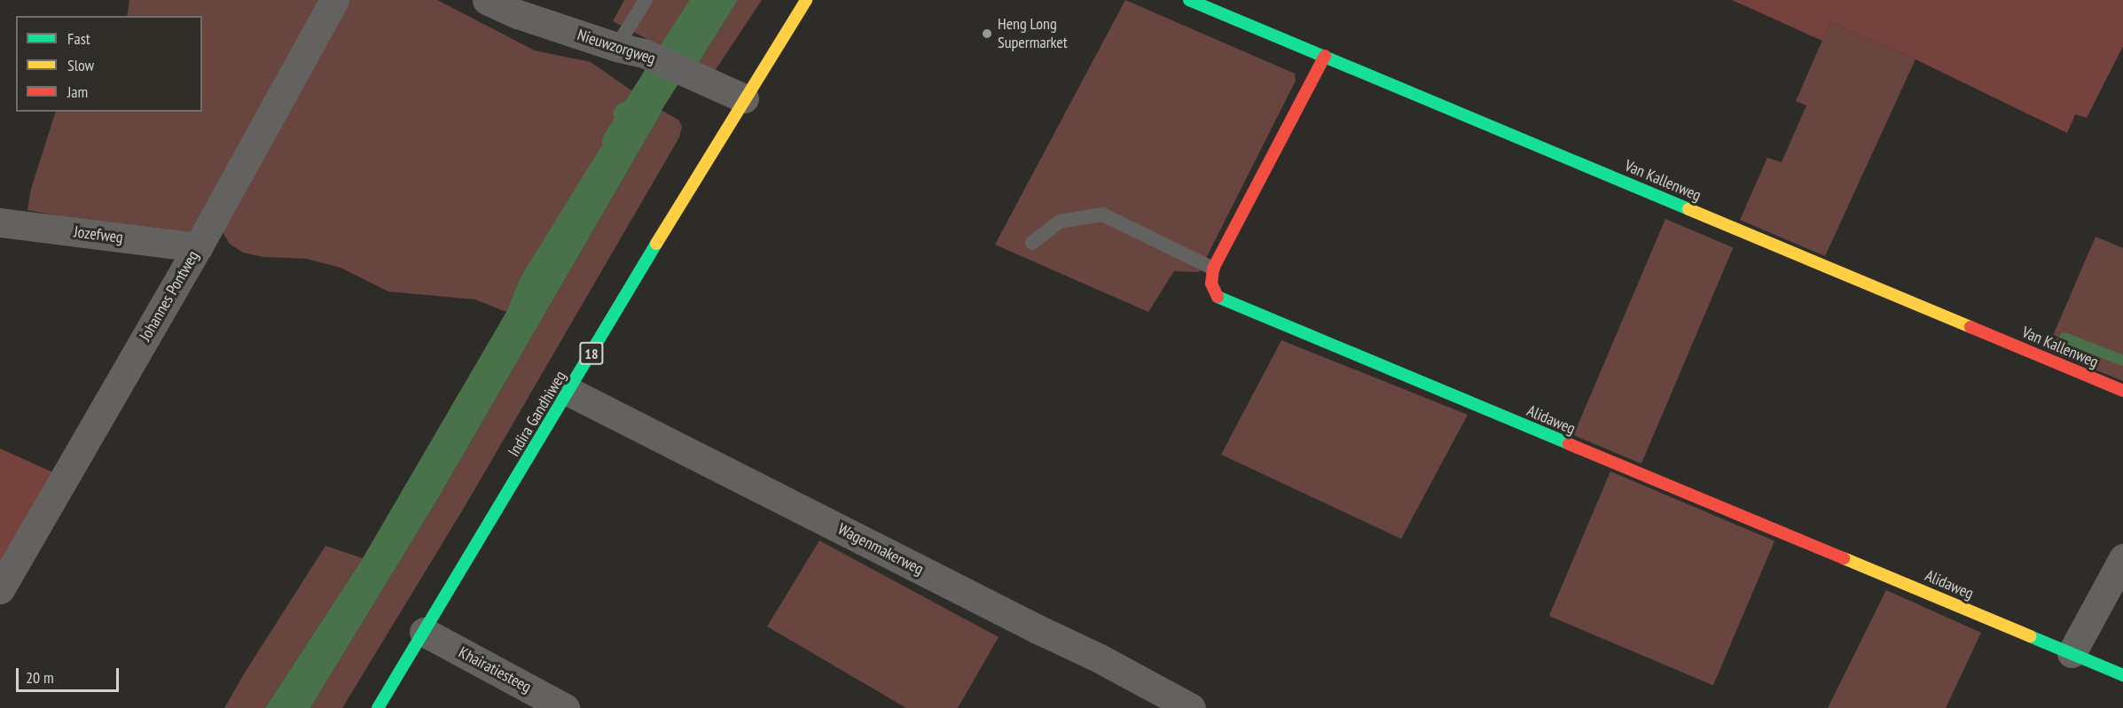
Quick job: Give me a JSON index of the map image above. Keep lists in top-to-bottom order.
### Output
{
  "streets": {
    "street": [
      "Nieuwzorgweg",
      "Van Kallenweg",
      "Jozefweg",
      "Johannes Pontweg",
      "18",
      "Indira Gandhiweg",
      "Alidaweg",
      "Wagenmakerweg",
      "Khairatiesteeg"
    ]
  },
  "crossings": [
    ["Nieuwzorgweg", "Indira Gandhiweg"],
    ["Jozefweg", "Johannes Pontweg"],
    ["Indira Gandhiweg", "Wagenmakerweg"],
    ["Indira Gandhiweg", "Khairatiesteeg"]
  ],
  "places": ["Heng Long Supermarket"],
  "legend": ["Fast", "Slow", "Jam"],
  "scale_bar": "20 m"
}
